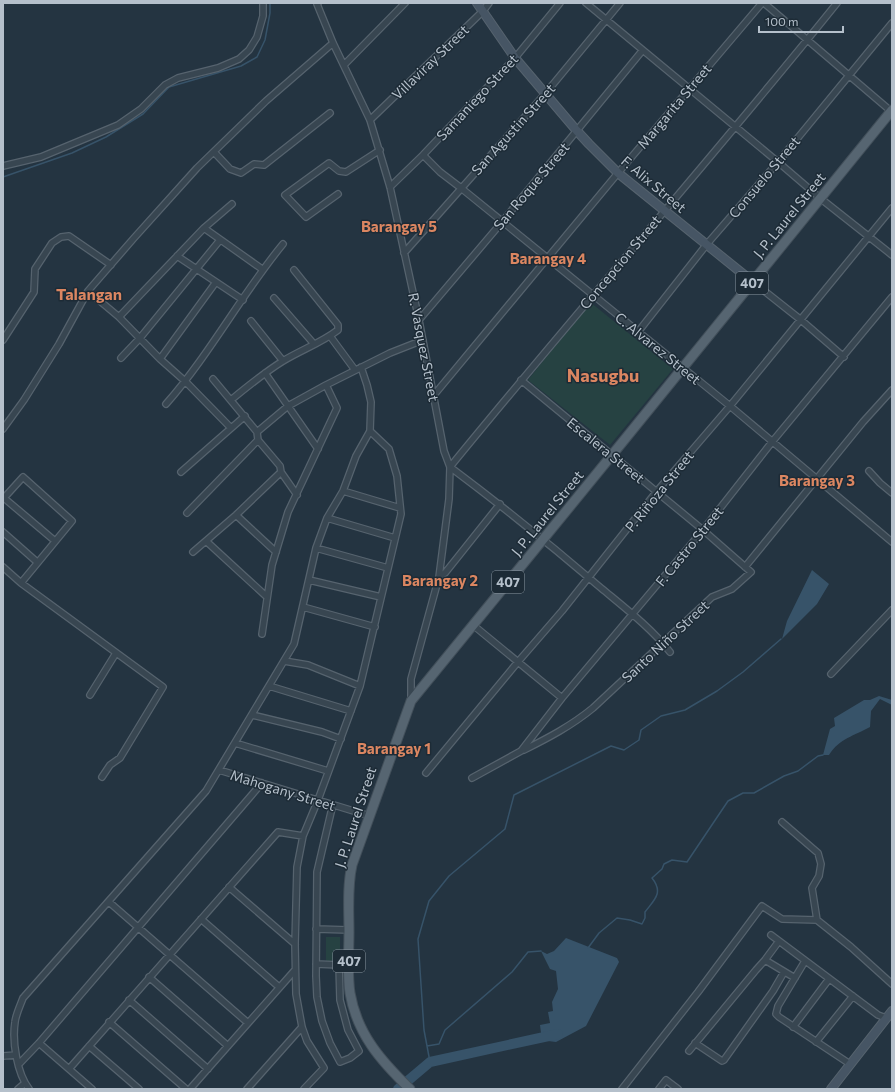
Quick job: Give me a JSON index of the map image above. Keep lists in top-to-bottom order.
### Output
{
  "streets": {
    "main road": ["F. Alix Street", "J. P. Laurel Street", "407"],
    "street": [
      "Villaviray Street",
      "Samaniego Street",
      "Margarita Street",
      "San Agustin Street",
      "Consuelo Street",
      "San Roque Street",
      "Concepcion Street",
      "R. Vasquez Street",
      "C. Alvarez Street",
      "Escalera Street",
      "P. Riñoza Street",
      "F. Castro Street",
      "Santo Niño Street",
      "Mahogany Street"
    ]
  },
  "crossings": [
    ["Villaviray Street", "F. Alix Street"],
    ["Villaviray Street", "R. Vasquez Street"],
    ["Samaniego Street", "F. Alix Street"],
    ["Samaniego Street", "R. Vasquez Street"],
    ["Samaniego Street", "C. Alvarez Street"],
    ["Margarita Street", "F. Alix Street"],
    ["Margarita Street", "R. Vasquez Street"],
    ["Margarita Street", "C. Alvarez Street"],
    ["San Agustin Street", "F. Alix Street"],
    ["San Agustin Street", "R. Vasquez Street"],
    ["San Agustin Street", "C. Alvarez Street"],
    ["Consuelo Street", "F. Alix Street"],
    ["Consuelo Street", "C. Alvarez Street"],
    ["F. Alix Street", "San Roque Street"],
    ["F. Alix Street", "J. P. Laurel Street"],
    ["F. Alix Street", "Concepcion Street"],
    ["F. Alix Street", "P. Riñoza Street"],
    ["F. Alix Street", "F. Castro Street"],
    ["San Roque Street", "R. Vasquez Street"],
    ["San Roque Street", "C. Alvarez Street"],
    ["J. P. Laurel Street", "R. Vasquez Street"],
    ["J. P. Laurel Street", "C. Alvarez Street"],
    ["J. P. Laurel Street", "Escalera Street"],
    ["J. P. Laurel Street", "Mahogany Street"],
    ["Concepcion Street", "R. Vasquez Street"],
    ["Concepcion Street", "C. Alvarez Street"],
    ["Concepcion Street", "Escalera Street"],
    ["C. Alvarez Street", "P. Riñoza Street"],
    ["C. Alvarez Street", "F. Castro Street"],
    ["C. Alvarez Street", "Santo Niño Street"],
    ["Escalera Street", "P. Riñoza Street"],
    ["Escalera Street", "F. Castro Street"],
    ["Escalera Street", "Santo Niño Street"],
    ["F. Castro Street", "Santo Niño Street"]
  ],
  "districts": [
    "Barangay 5",
    "Barangay 4",
    "Talangan",
    "Nasugbu",
    "Barangay 3",
    "Barangay 2",
    "Barangay 1"
  ],
  "scale_bar": "100 m"
}
